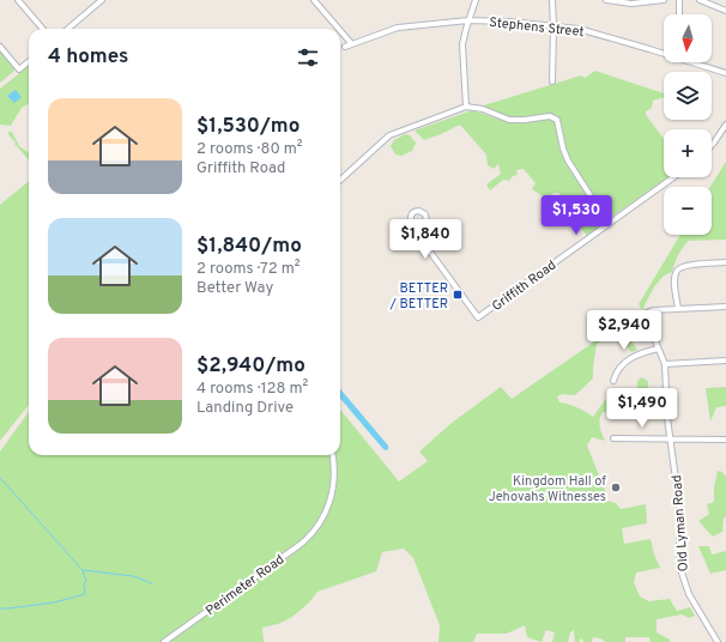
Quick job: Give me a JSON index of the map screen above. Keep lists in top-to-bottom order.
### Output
{
  "streets": {
    "street": [
      "Stephens Street",
      "Griffith Road",
      "Old Lyman Road",
      "Perimeter Road"
    ]
  },
  "places": {
    "transit": ["BETTER / BETTER"],
    "other": ["Kingdom Hall of Jehovahs Witnesses"]
  },
  "north": "bottom",
  "page": {
    "map_buttons": ["+", "−"],
    "heading": "4 homes",
    "list": [
      {
        "name": "$1,530/mo",
        "note": "2 rooms · 80 m² · Griffith Road"
      },
      {
        "name": "$1,840/mo",
        "note": "2 rooms · 72 m² · Better Way"
      },
      {
        "name": "$2,940/mo",
        "note": "4 rooms · 128 m² · Landing Drive"
      }
    ],
    "price": [
      "$1,530",
      "$1,840",
      "$2,940",
      "$1,490"
    ]
  }
}
